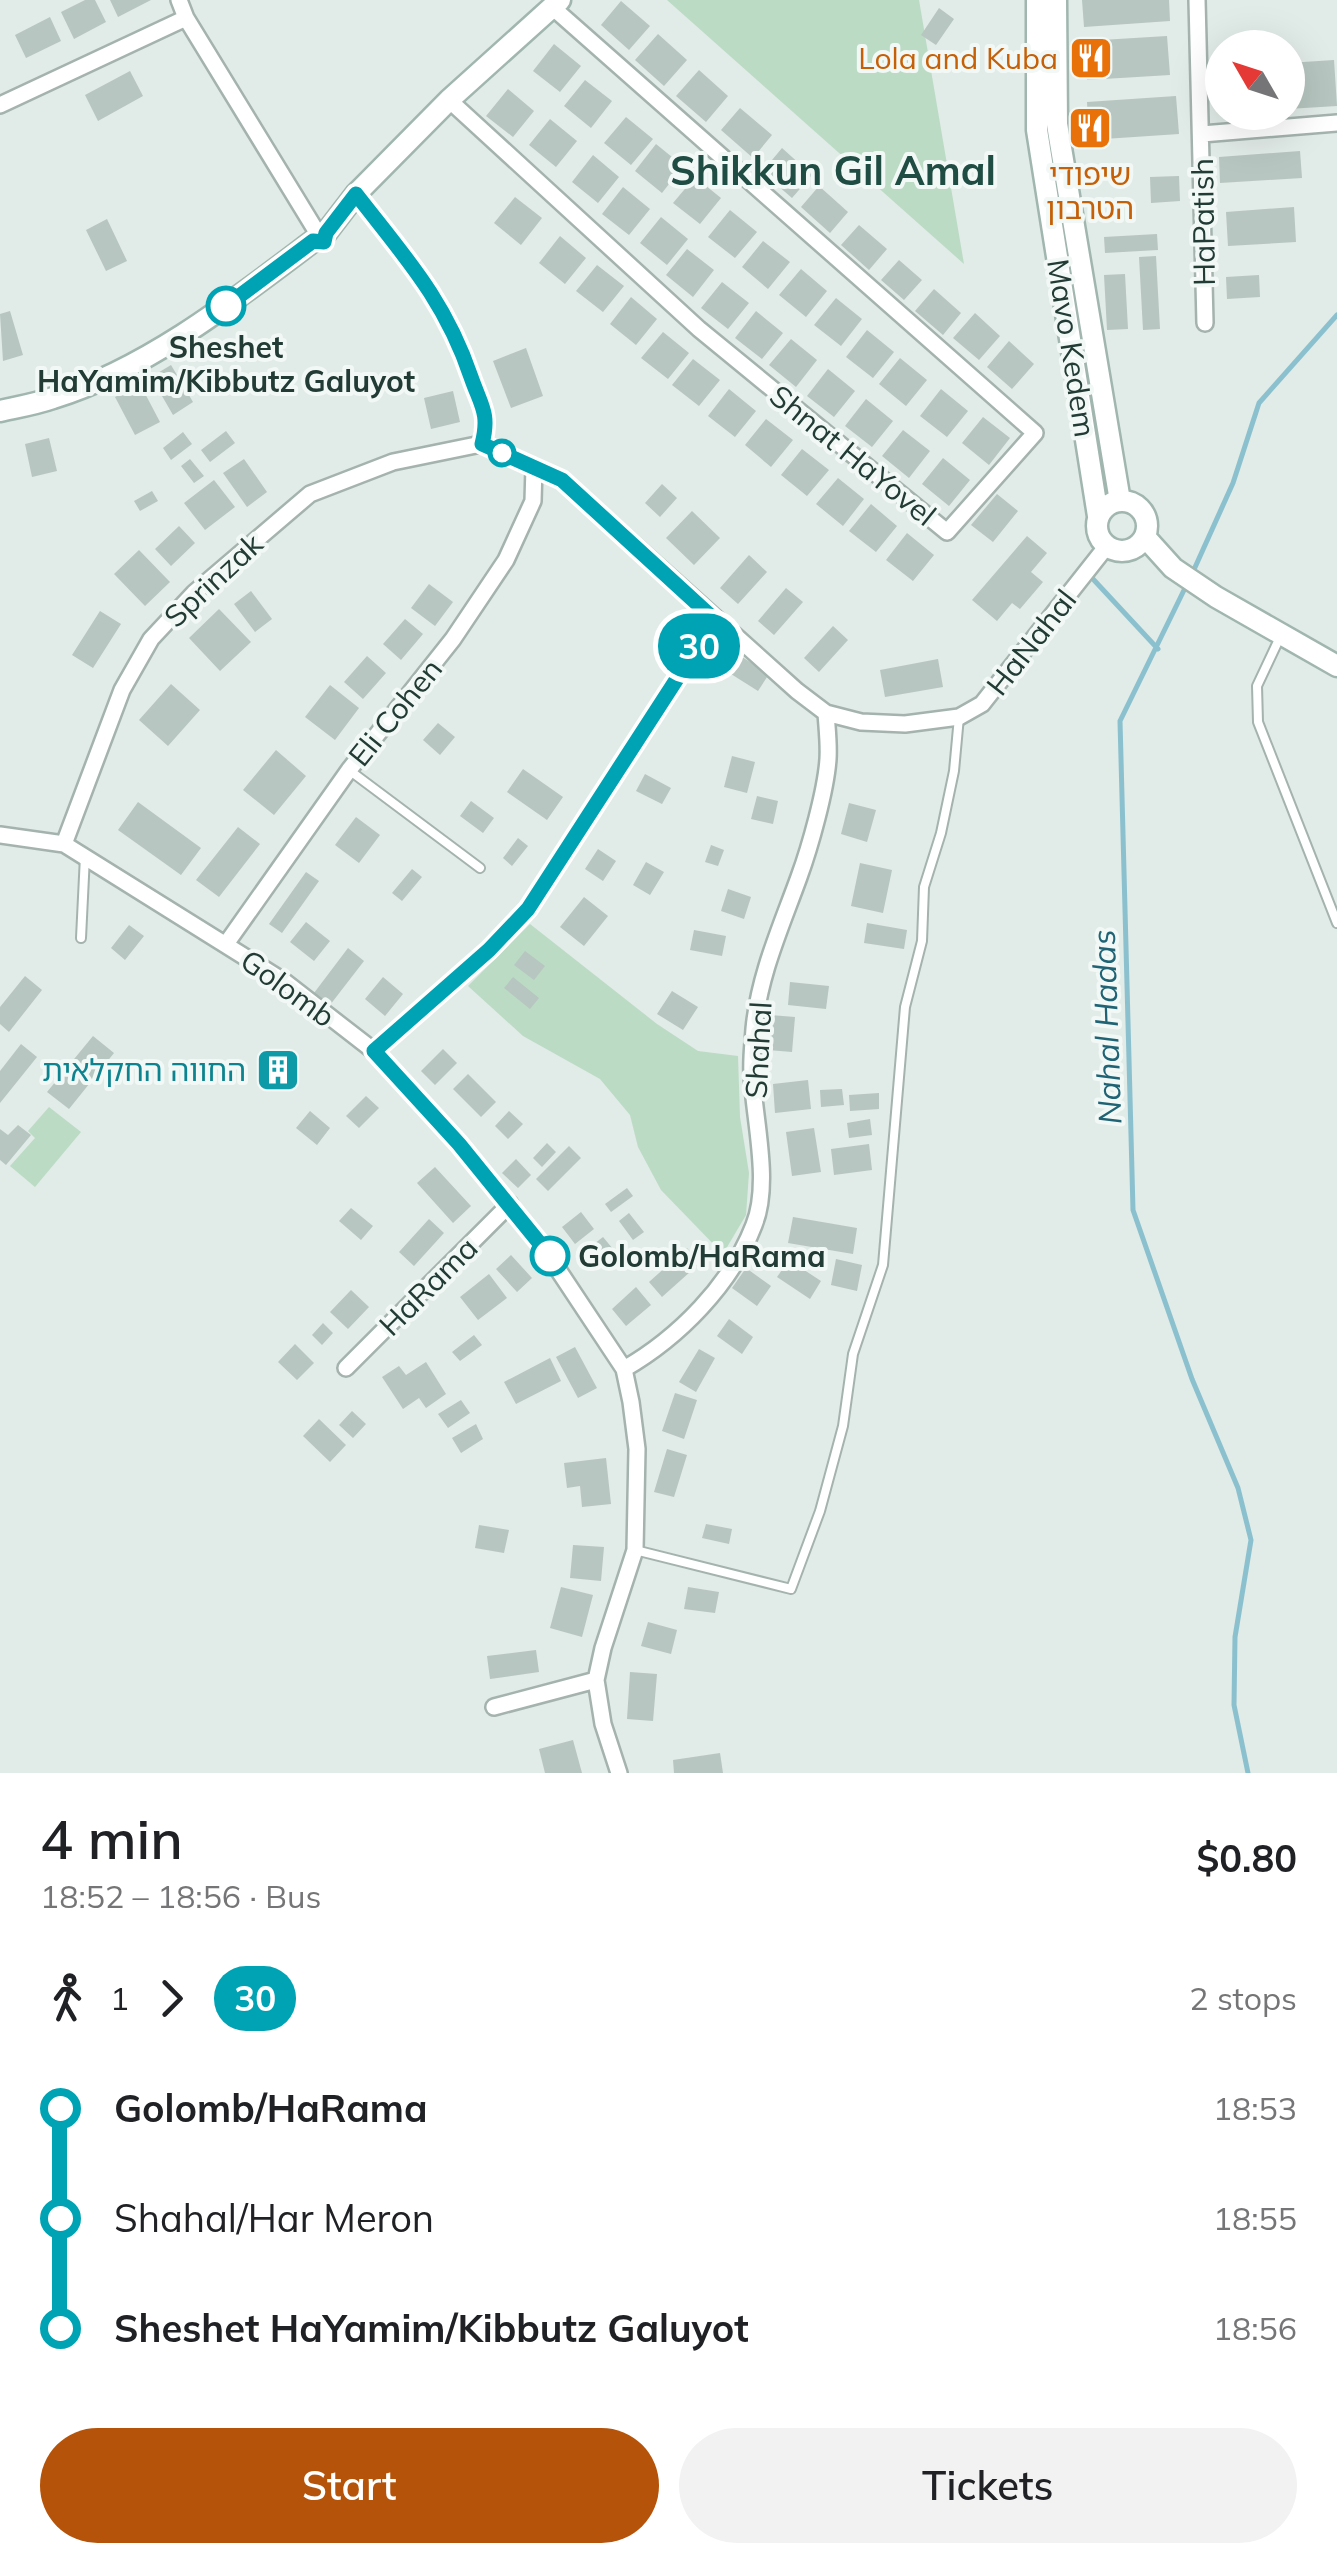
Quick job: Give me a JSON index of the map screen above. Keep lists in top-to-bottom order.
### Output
{
  "streets": {
    "street": [
      "HaPatish",
      "Mavo Kedem",
      "Shnat HaYovel",
      "Sprinzak",
      "HaNahal",
      "Eli Cohen",
      "Golomb",
      "Shahal",
      "HaRama"
    ]
  },
  "crossings": [
    ["Mavo Kedem", "HaNahal"],
    ["Sprinzak", "Golomb"],
    ["HaNahal", "Shahal"],
    ["Eli Cohen", "Golomb"],
    ["Golomb", "Shahal"],
    ["Golomb", "HaRama"]
  ],
  "districts": ["Shikkun Gil Amal"],
  "water": ["Nahal Hadas"],
  "places": {
    "restaurant": ["Lola and Kuba", "שיפודי הטרבון"],
    "other": ["Sheshet HaYamim/Kibbutz Galuyot", "Golomb/HaRama"],
    "building": ["החווה החקלאית"]
  },
  "lines": ["bus line 30"],
  "north": "top left",
  "page": {
    "on_map": "30",
    "heading": ["4 min", "18:52 – 18:56 · Bus", "$0.80"],
    "legs": ["1", "30", "2 stops"],
    "list": [
      {
        "name": "Golomb/HaRama",
        "value": "18:53"
      },
      {
        "name": "Shahal/Har Meron",
        "value": "18:55"
      },
      {
        "name": "Sheshet HaYamim/Kibbutz Galuyot",
        "value": "18:56"
      }
    ],
    "buttons": ["Start", "Tickets"]
  }
}
